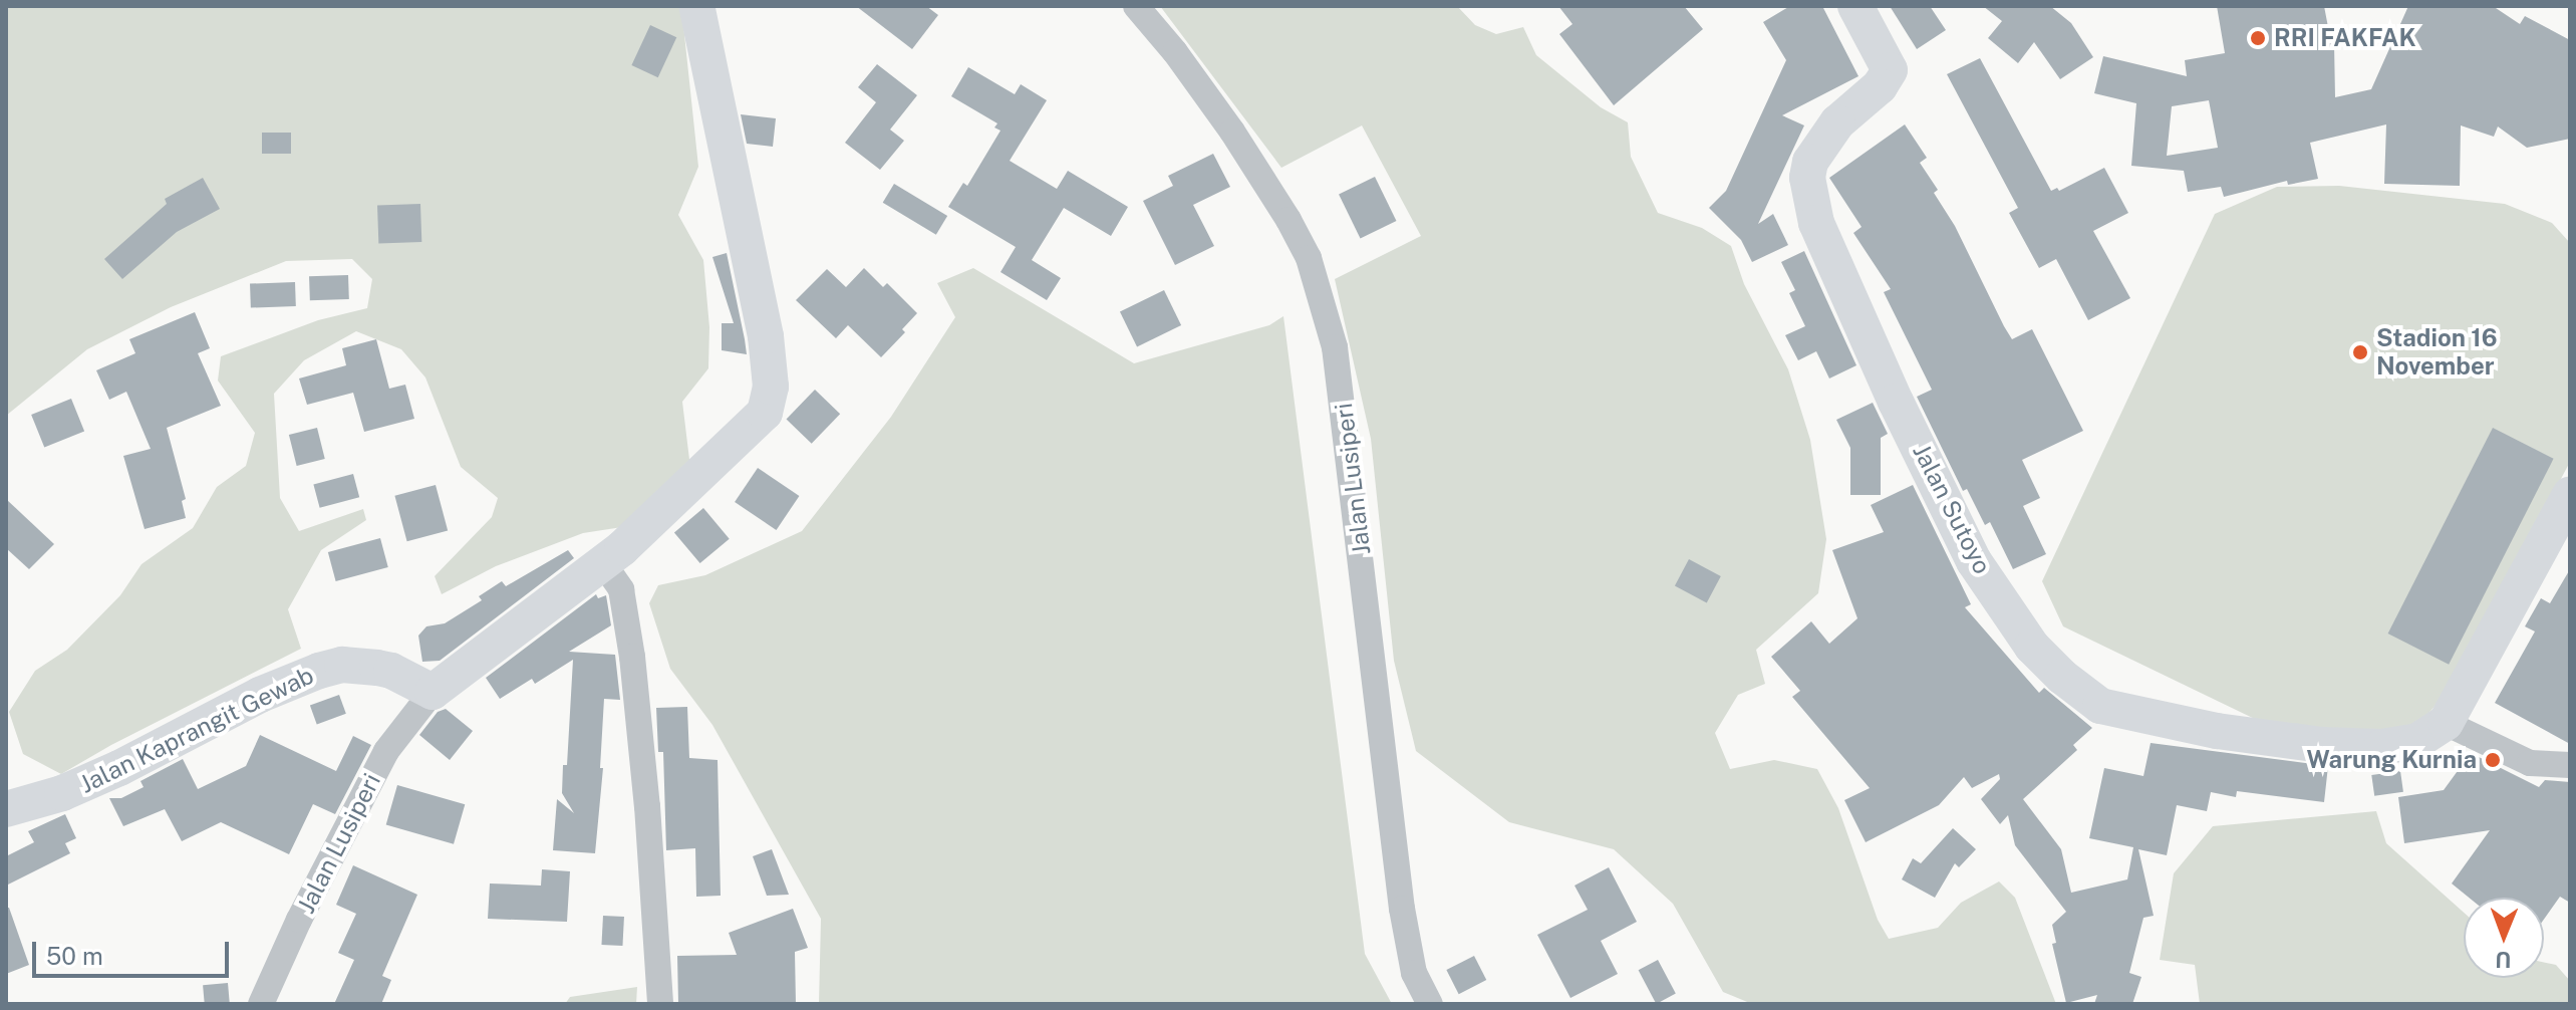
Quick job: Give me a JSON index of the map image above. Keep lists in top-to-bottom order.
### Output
{
  "streets": {
    "main road": ["Jalan Sutoyo", "Jalan Kaprangit Gewab"],
    "street": ["Jalan Lusiperi"]
  },
  "crossings": [
    ["Jalan Lusiperi", "Jalan Kaprangit Gewab"]
  ],
  "places": ["RRI FAKFAK", "Stadion 16 November", "Warung Kurnia"],
  "scale_bar": "50 m",
  "north": "bottom"
}
